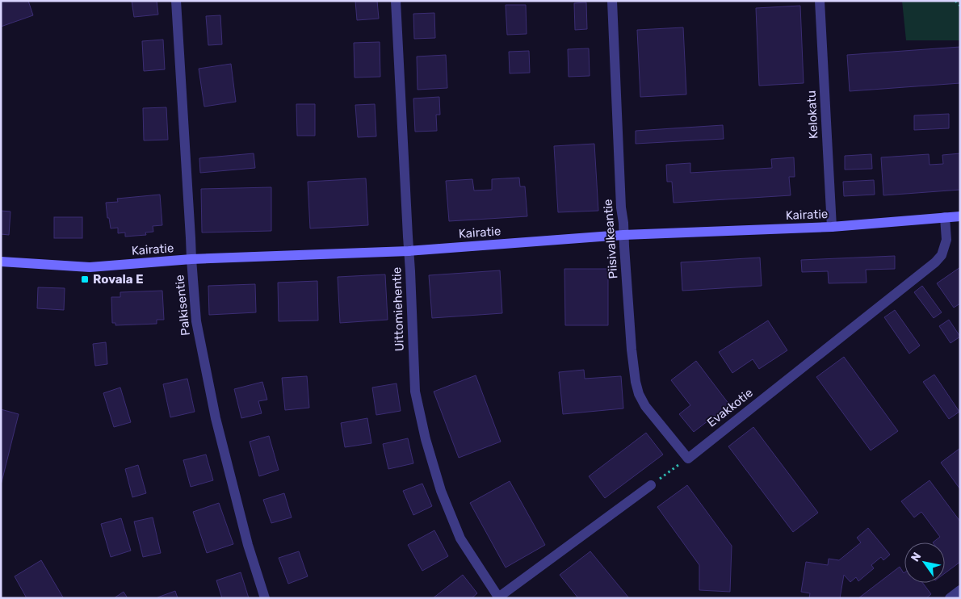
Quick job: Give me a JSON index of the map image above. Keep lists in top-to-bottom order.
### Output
{
  "streets": {
    "main road": ["Kairatie"],
    "street": [
      "Kelokatu",
      "Piisivalkeantie",
      "Palkisentie",
      "Uittomiehentie",
      "Evakkotie"
    ]
  },
  "crossings": [
    ["Kelokatu", "Kairatie"],
    ["Kairatie", "Piisivalkeantie"],
    ["Kairatie", "Palkisentie"],
    ["Kairatie", "Uittomiehentie"],
    ["Kairatie", "Evakkotie"],
    ["Piisivalkeantie", "Evakkotie"]
  ],
  "places": {
    "transit": ["Rovala E"]
  },
  "north": "top left"
}
